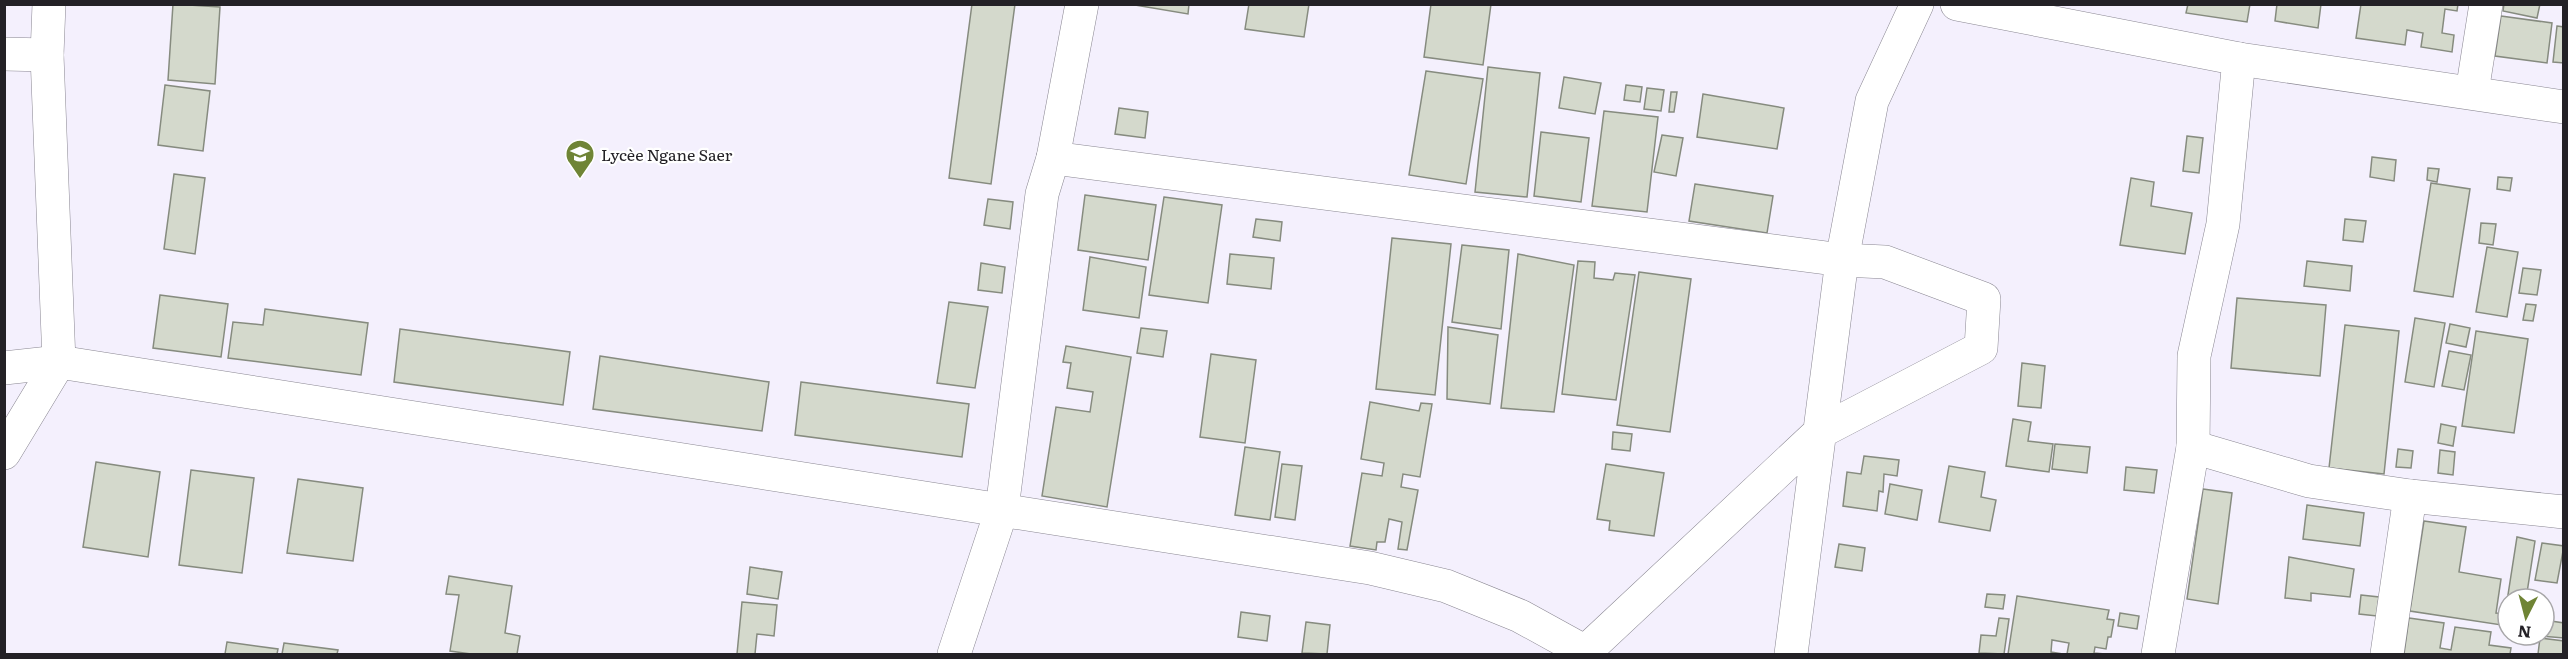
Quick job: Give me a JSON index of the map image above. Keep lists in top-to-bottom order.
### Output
{
  "places": {
    "school or university": ["Lycèe Ngane Saer"]
  },
  "north": "bottom"
}
